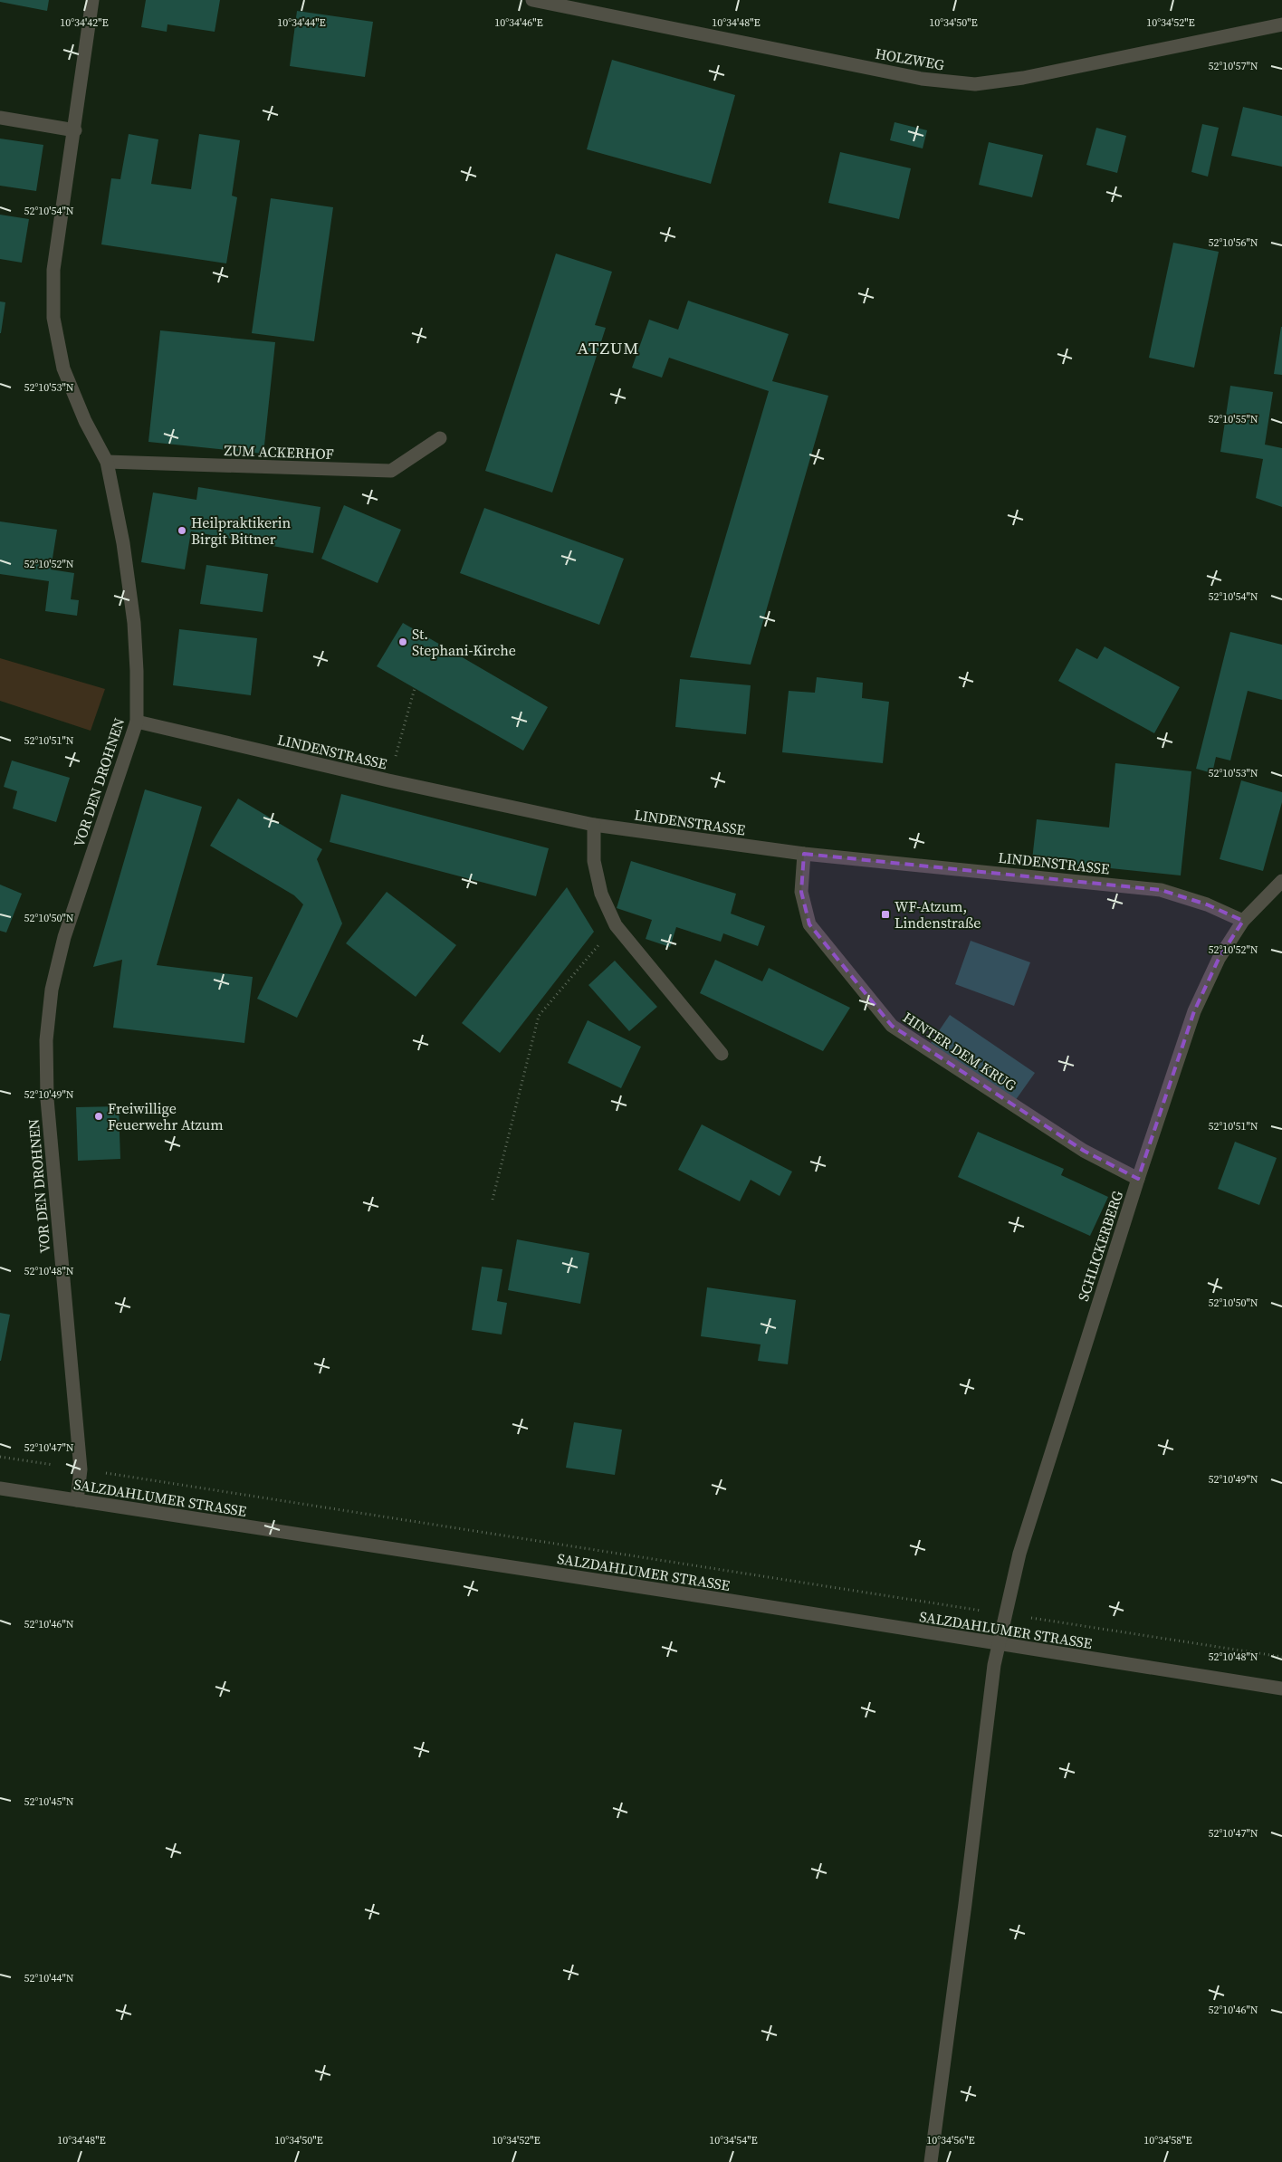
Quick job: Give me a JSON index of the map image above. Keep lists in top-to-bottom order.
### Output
{
  "streets": {
    "street": [
      "HOLZWEG",
      "ZUM ACKERHOF",
      "LINDENSTRASSE",
      "VOR DEN DROHNEN",
      "HINTER DEM KRUG",
      "SCHLICKERBERG",
      "SALZDAHLUMER STRASSE"
    ]
  },
  "crossings": [
    ["ZUM ACKERHOF", "VOR DEN DROHNEN"],
    ["LINDENSTRASSE", "VOR DEN DROHNEN"],
    ["LINDENSTRASSE", "HINTER DEM KRUG"],
    ["LINDENSTRASSE", "SCHLICKERBERG"],
    ["VOR DEN DROHNEN", "SALZDAHLUMER STRASSE"],
    ["HINTER DEM KRUG", "SCHLICKERBERG"],
    ["SCHLICKERBERG", "SALZDAHLUMER STRASSE"]
  ],
  "districts": ["ATZUM"],
  "places": {
    "other": ["Heilpraktikerin Birgit Bittner", "St. Stephani-Kirche", "Freiwillige Feuerwehr Atzum"],
    "transit": ["WF-Atzum, Lindenstraße"]
  },
  "coordinates": [
    "10°34'42\"E",
    "10°34'44\"E",
    "10°34'46\"E",
    "10°34'48\"E",
    "10°34'50\"E",
    "10°34'52\"E",
    "52°10'57\"N",
    "52°10'54\"N",
    "52°10'56\"N",
    "52°10'53\"N",
    "52°10'55\"N",
    "52°10'52\"N",
    "52°10'51\"N",
    "52°10'50\"N",
    "52°10'49\"N",
    "52°10'48\"N",
    "52°10'47\"N",
    "52°10'46\"N",
    "52°10'45\"N",
    "52°10'44\"N",
    "10°34'54\"E",
    "10°34'56\"E",
    "10°34'58\"E"
  ]
}
